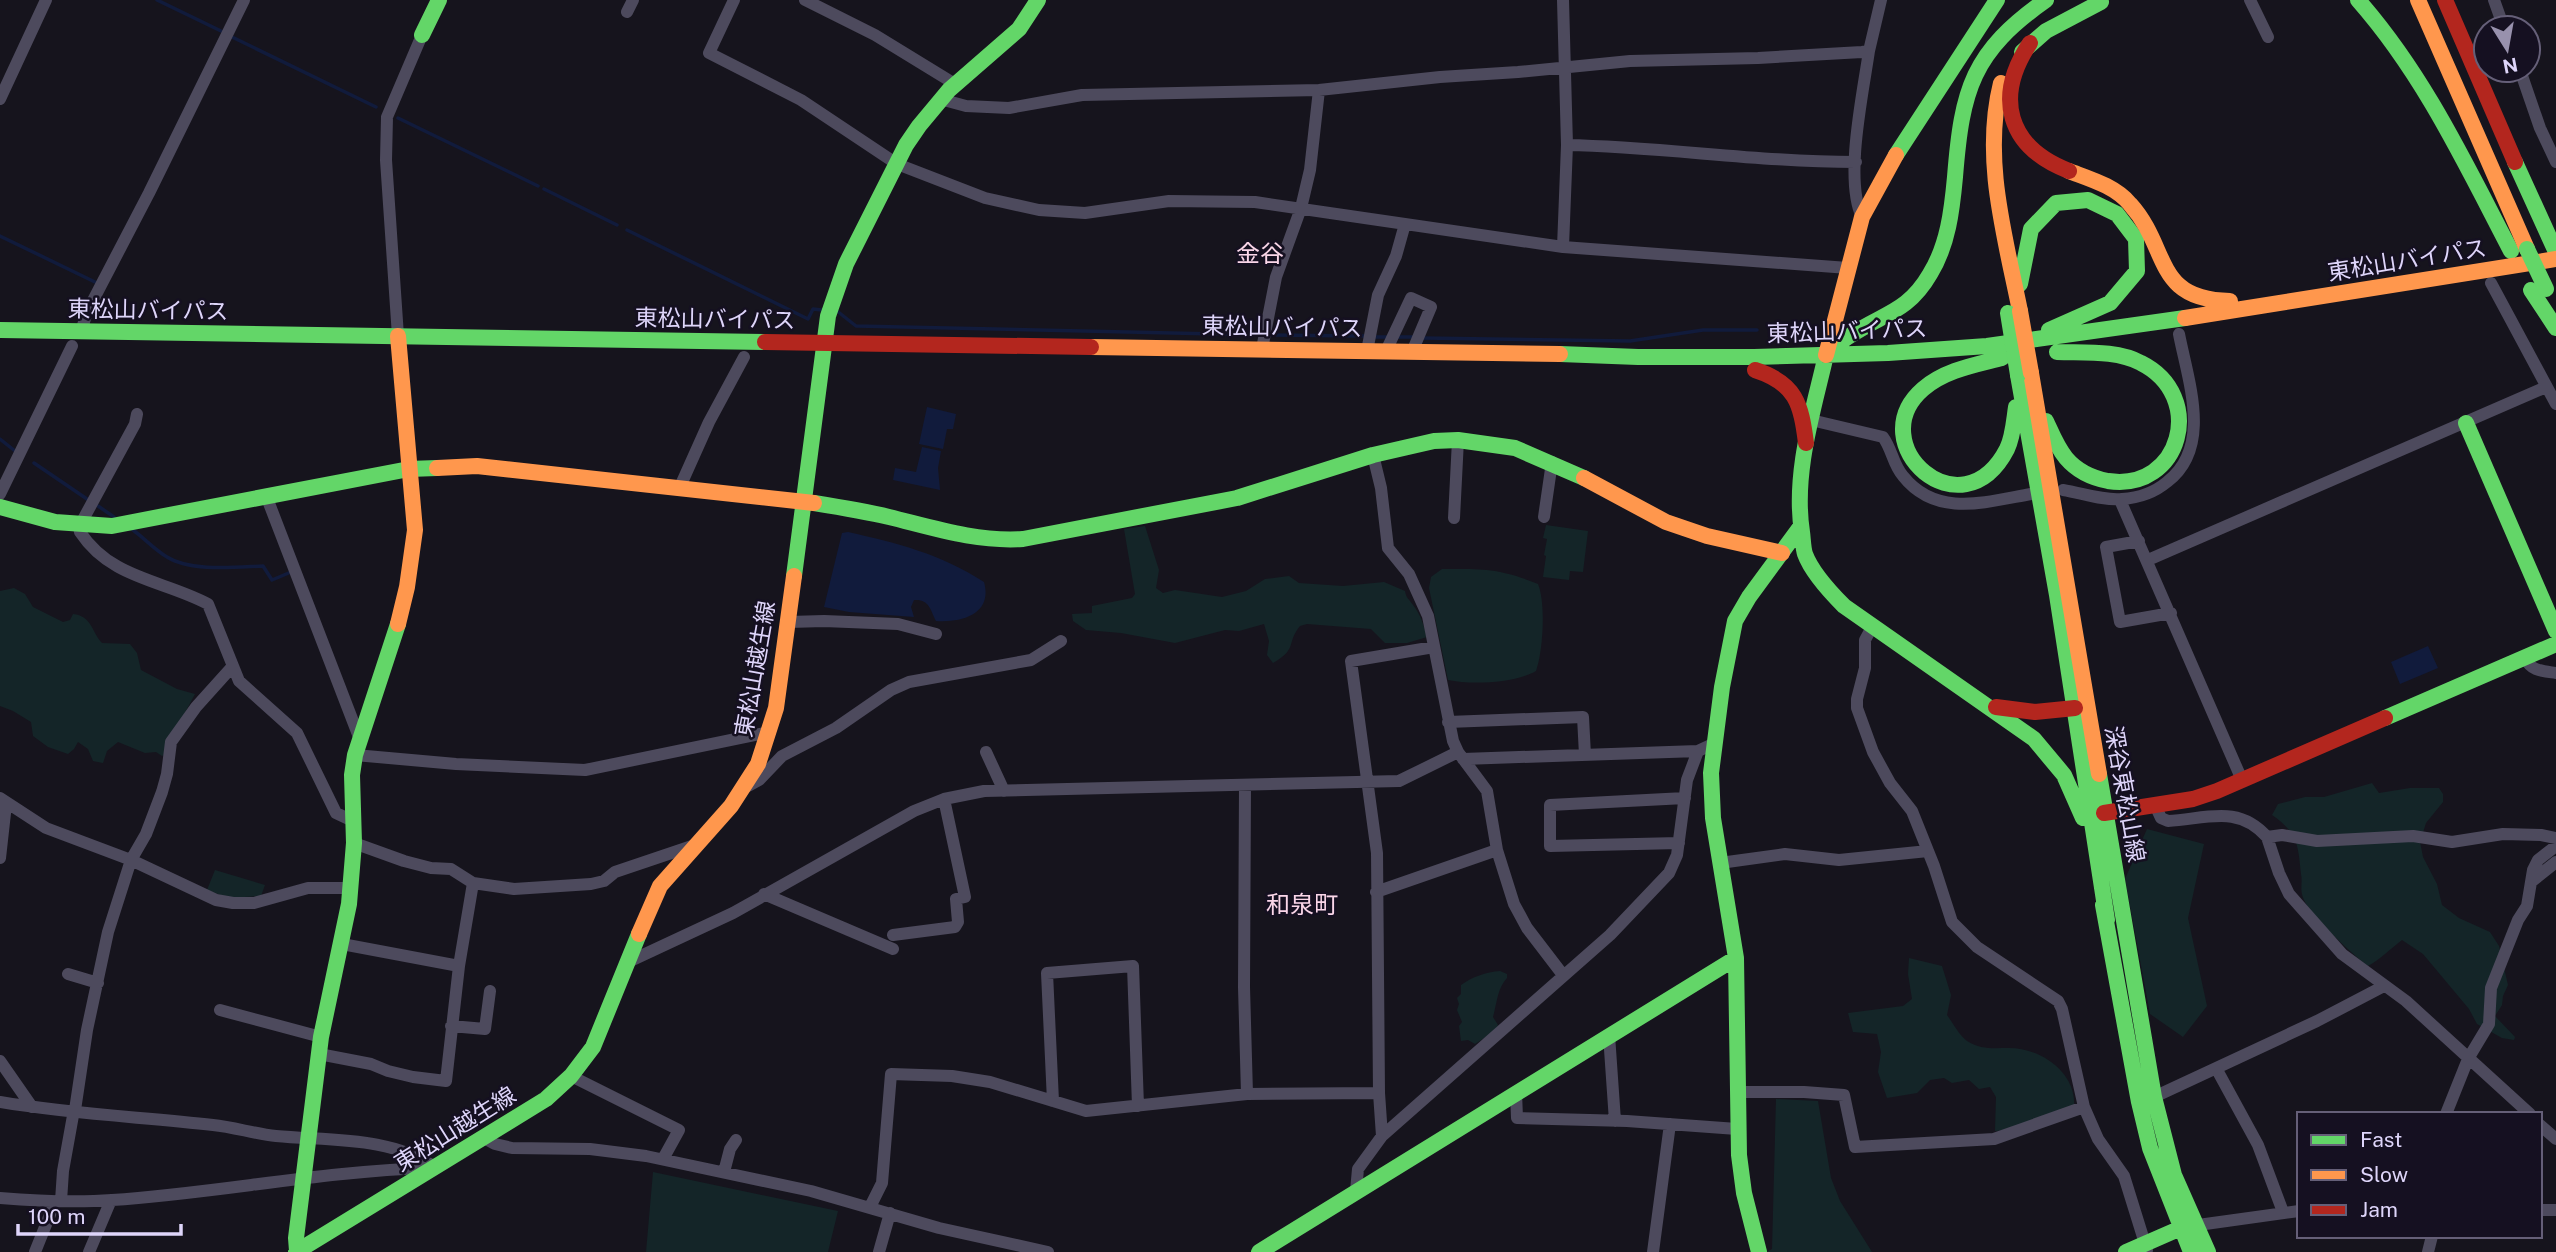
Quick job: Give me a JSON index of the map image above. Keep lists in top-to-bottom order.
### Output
{
  "streets": {
    "main road": ["東松山バイパス", "東松山越生線", "深谷東松山線"]
  },
  "crossings": [
    ["東松山バイパス", "東松山越生線"],
    ["東松山バイパス", "深谷東松山線"]
  ],
  "districts": ["金谷", "和泉町"],
  "legend": ["Fast", "Slow", "Jam"],
  "scale_bar": "100 m",
  "north": "bottom"
}
